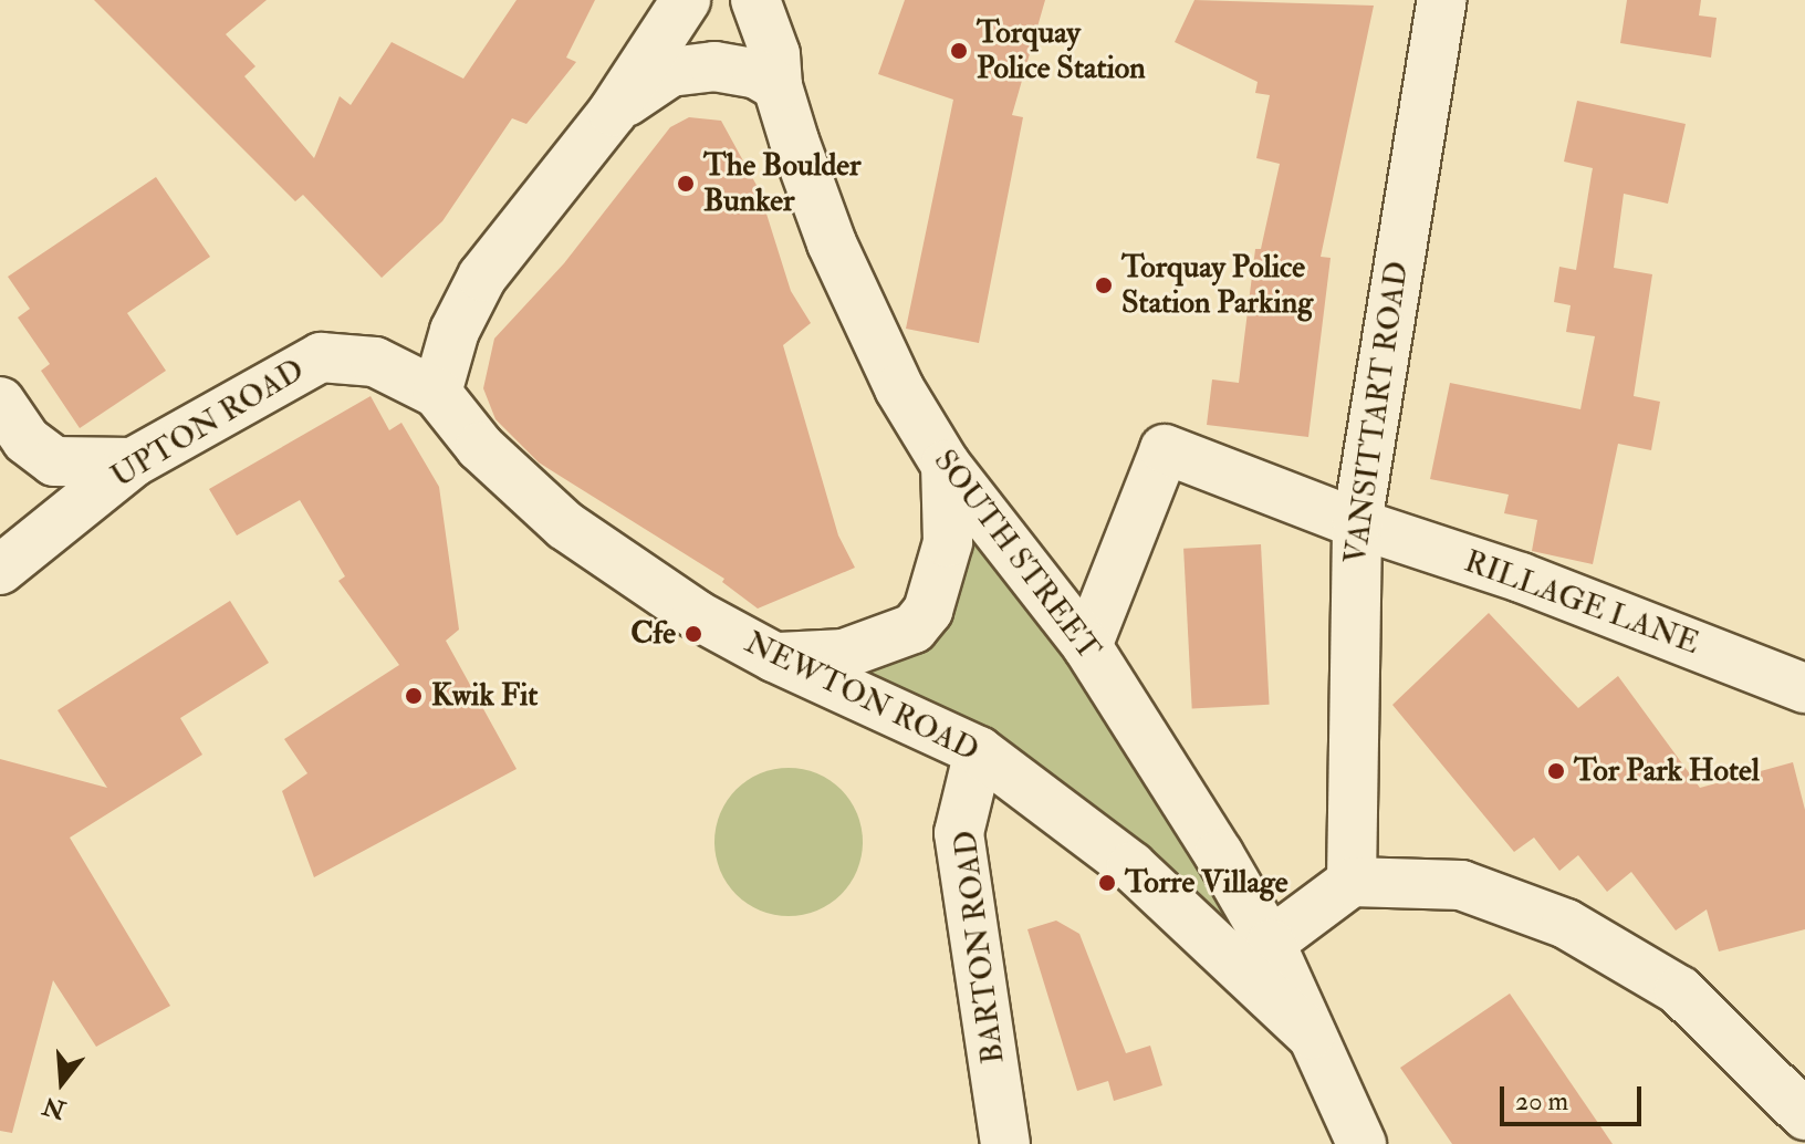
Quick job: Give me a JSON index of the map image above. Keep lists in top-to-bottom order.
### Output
{
  "streets": {
    "street": [
      "VANSITTART ROAD",
      "UPTON ROAD",
      "SOUTH STREET",
      "RILLAGE LANE",
      "NEWTON ROAD",
      "BARTON ROAD"
    ]
  },
  "crossings": [
    ["VANSITTART ROAD", "RILLAGE LANE"],
    ["UPTON ROAD", "NEWTON ROAD"],
    ["SOUTH STREET", "RILLAGE LANE"],
    ["SOUTH STREET", "NEWTON ROAD"],
    ["NEWTON ROAD", "BARTON ROAD"]
  ],
  "places": [
    "Torquay Police Station",
    "The Boulder Bunker",
    "Torquay Police Station Parking",
    "Cfe",
    "Kwik Fit",
    "Tor Park Hotel",
    "Torre Village"
  ],
  "scale_bar": "20 m",
  "north": "bottom"
}
